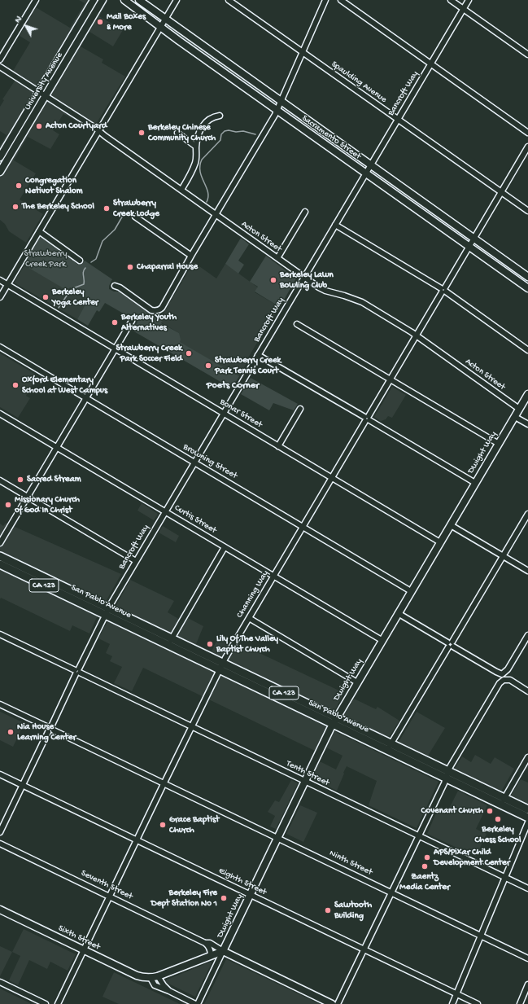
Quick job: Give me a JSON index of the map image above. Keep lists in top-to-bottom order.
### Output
{
  "streets": {
    "main road": ["CA 123", "San Pablo Avenue"],
    "street": [
      "University Avenue",
      "Spaulding Avenue",
      "Bancroft Way",
      "Sacramento Street",
      "Acton Street",
      "Bonar Street",
      "Dwight Way",
      "Browning Street",
      "Curtis Street",
      "Channing Way",
      "Tenth Street",
      "Ninth Street",
      "Eighth Street",
      "Seventh Street",
      "Sixth Street"
    ]
  },
  "crossings": [
    ["University Avenue", "Acton Street"],
    ["Spaulding Avenue", "Bancroft Way"],
    ["Spaulding Avenue", "Channing Way"],
    ["Bancroft Way", "Sacramento Street"],
    ["Bancroft Way", "Acton Street"],
    ["Bancroft Way", "Bonar Street"],
    ["Bancroft Way", "Browning Street"],
    ["Bancroft Way", "Curtis Street"],
    ["Bancroft Way", "San Pablo Avenue"],
    ["Bancroft Way", "Tenth Street"],
    ["Bancroft Way", "Ninth Street"],
    ["Bancroft Way", "Eighth Street"],
    ["Sacramento Street", "Channing Way"],
    ["Acton Street", "Dwight Way"],
    ["Acton Street", "Channing Way"],
    ["Bonar Street", "Dwight Way"],
    ["Bonar Street", "Channing Way"],
    ["Dwight Way", "Browning Street"],
    ["Dwight Way", "Curtis Street"],
    ["Dwight Way", "San Pablo Avenue"],
    ["Dwight Way", "Tenth Street"],
    ["Dwight Way", "Ninth Street"],
    ["Dwight Way", "Eighth Street"],
    ["Dwight Way", "Seventh Street"],
    ["Dwight Way", "Sixth Street"],
    ["Browning Street", "Channing Way"],
    ["Curtis Street", "Channing Way"],
    ["Channing Way", "San Pablo Avenue"],
    ["Channing Way", "Tenth Street"],
    ["Channing Way", "Ninth Street"],
    ["Channing Way", "Eighth Street"],
    ["Channing Way", "Seventh Street"],
    ["Channing Way", "Sixth Street"]
  ],
  "districts": ["Poets Corner"],
  "parks": ["Strawberry Creek Park"],
  "places": [
    "Mail Boxes & More",
    "Acton Courtyard",
    "Berkeley Chinese Community Church",
    "Congregation Netivot Shalom",
    "The Berkeley School",
    "Strawberry Creek Lodge",
    "Chaparral House",
    "Berkeley Lawn Bowling Club",
    "Berkeley Yoga Center",
    "Berkeley Youth Alternatives",
    "Strawberry Creek Park Soccer Field",
    "Strawberry Creek Park Tennis Court",
    "Oxford Elementary School at West Campus",
    "Sacred Stream",
    "Missionary Church of God In Christ",
    "Lily Of The Valley Baptist Church",
    "Nia House Learning Center",
    "Covenant Church",
    "Berkeley Chess School",
    "Grace Baptist Church",
    "APS/Pixar Child Development Center",
    "Zaentz Media Center",
    "Berkeley Fire Dept Station No 1",
    "Sawtooth Building"
  ],
  "north": "top left"
}
